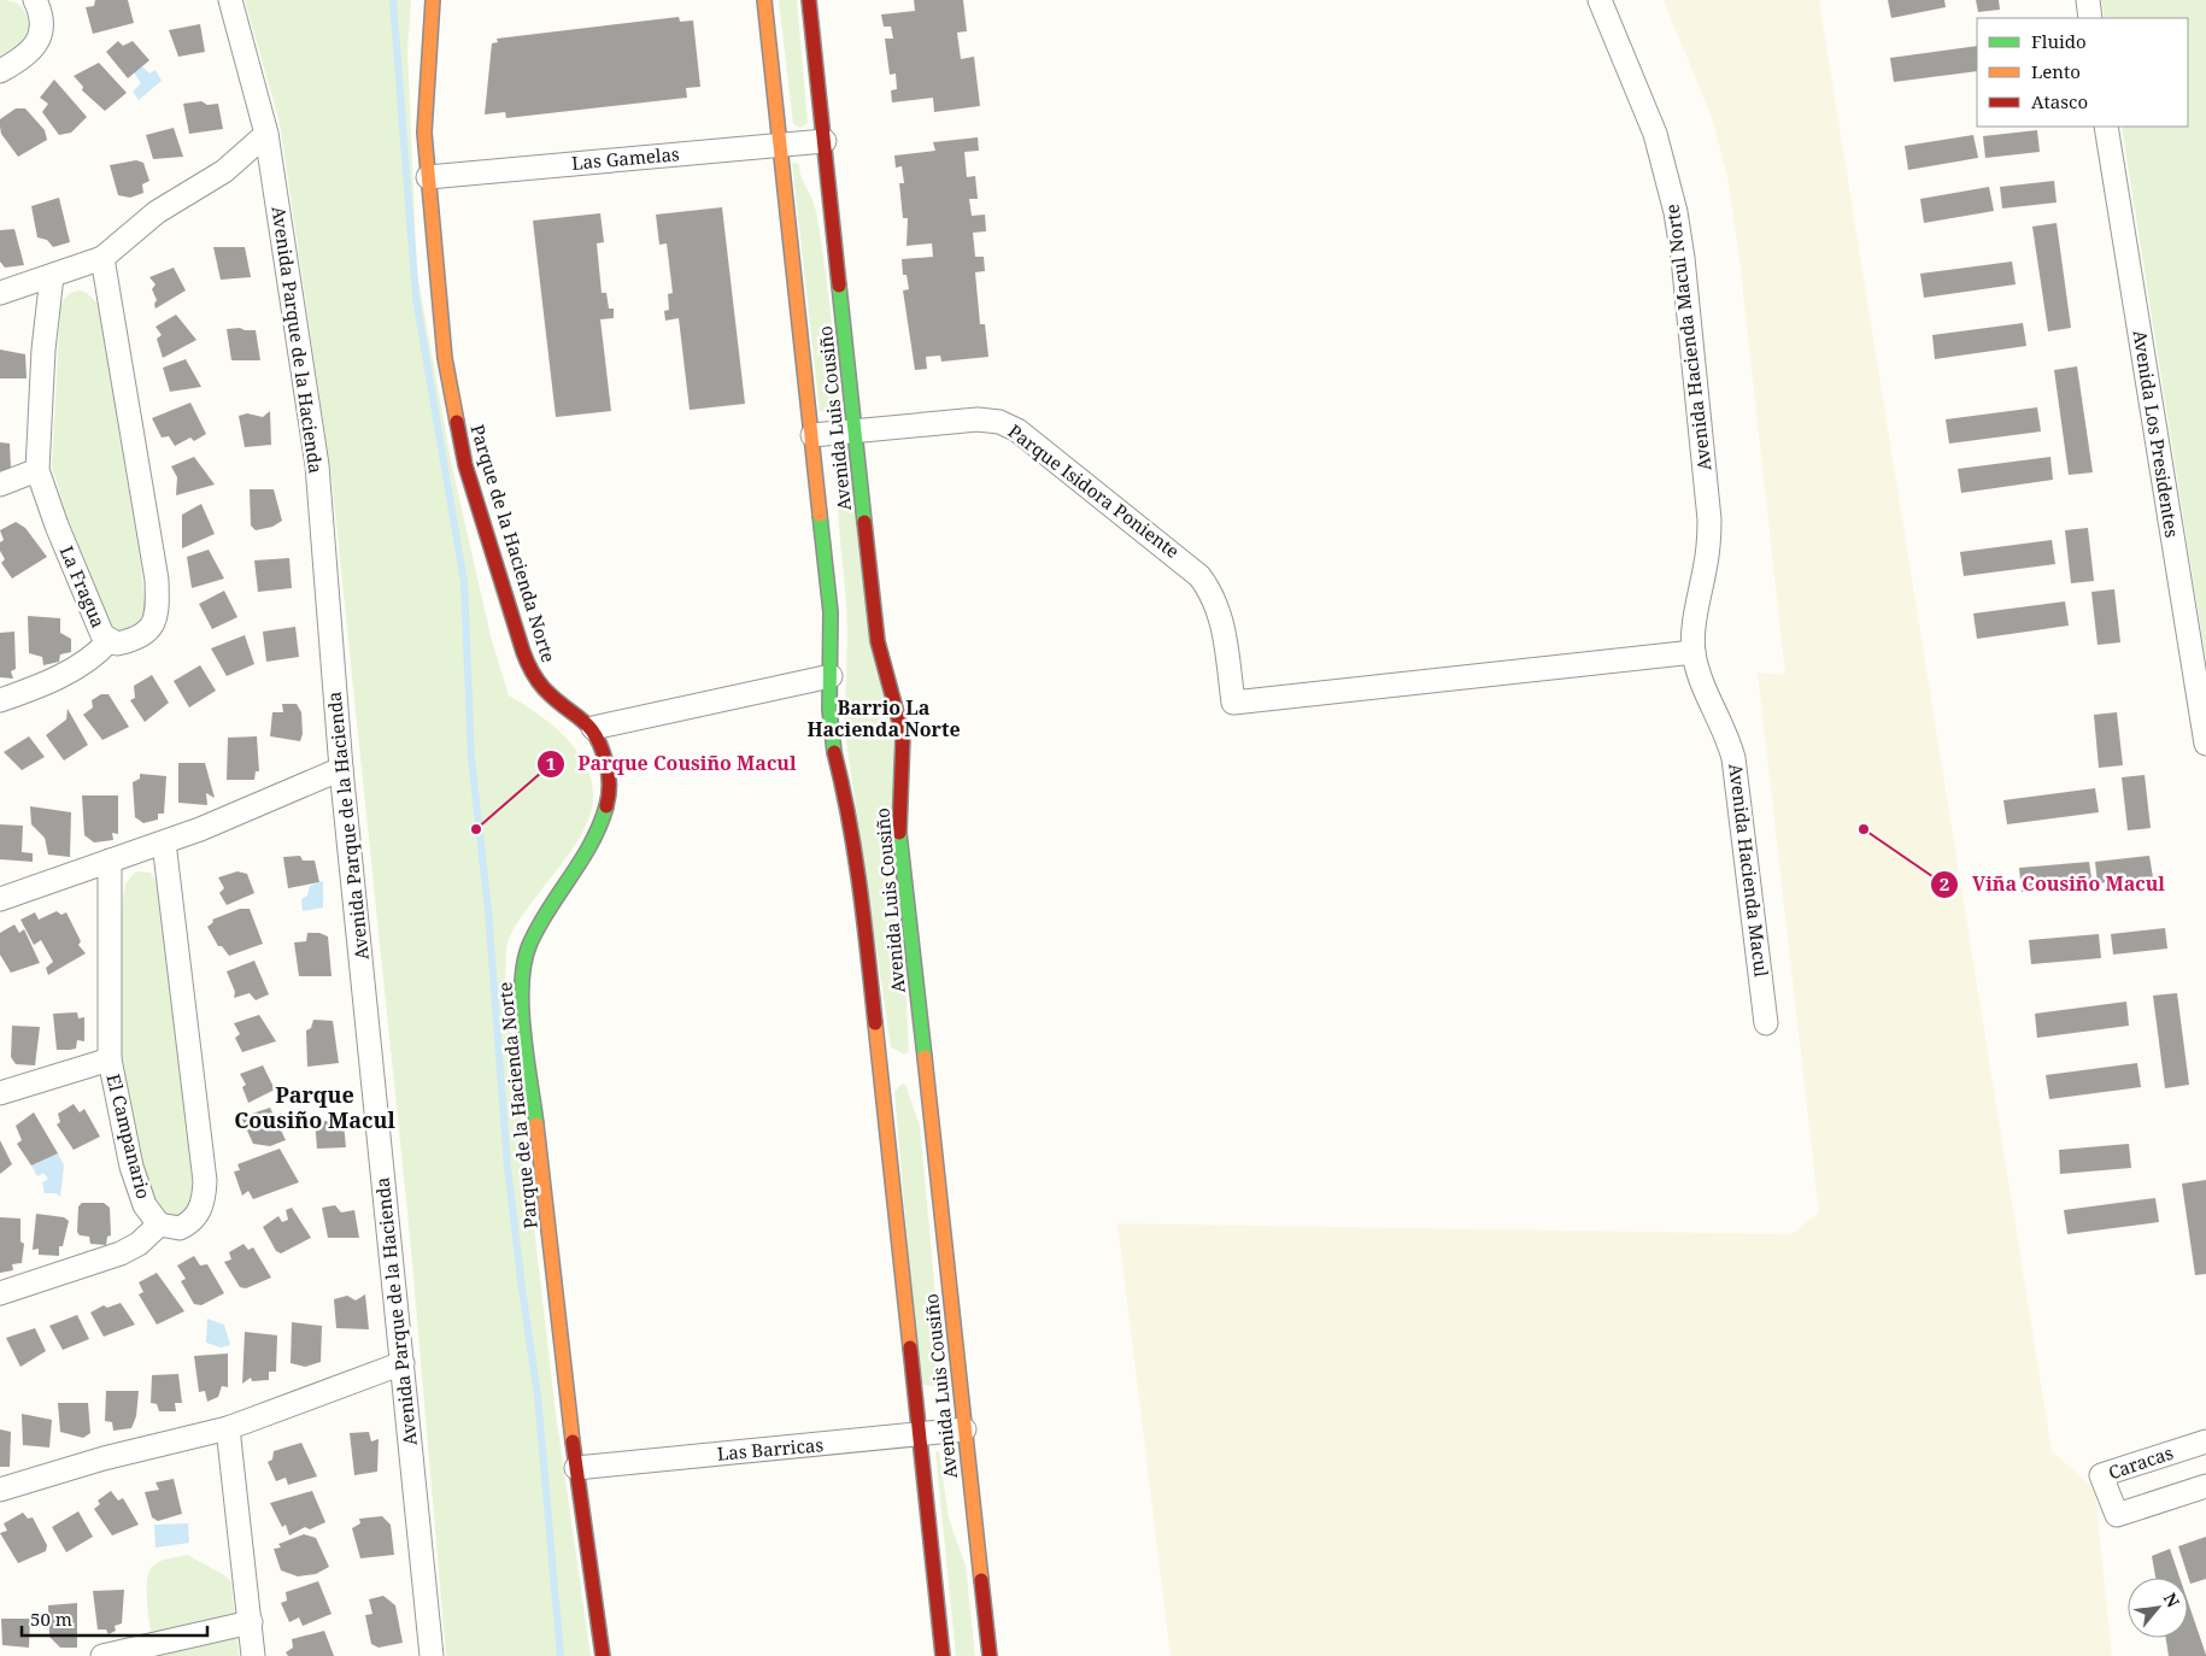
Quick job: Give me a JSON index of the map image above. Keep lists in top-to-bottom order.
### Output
{
  "streets": {
    "street": [
      "Las Gamelas",
      "Avenida Hacienda Macul Norte",
      "Avenida Parque de la Hacienda",
      "Avenida Luis Cousiño",
      "Avenida Los Presidentes",
      "Parque Isidora Poniente",
      "Parque de la Hacienda Norte",
      "La Fragua",
      "Avenida Hacienda Macul",
      "El Campanario",
      "Las Barricas",
      "Caracas"
    ]
  },
  "crossings": [
    ["Las Gamelas", "Avenida Luis Cousiño"],
    ["Las Gamelas", "Parque de la Hacienda Norte"],
    ["Avenida Hacienda Macul Norte", "Parque Isidora Poniente"],
    ["Avenida Hacienda Macul Norte", "Avenida Hacienda Macul"],
    ["Avenida Luis Cousiño", "Parque Isidora Poniente"],
    ["Avenida Luis Cousiño", "Las Barricas"],
    ["Parque Isidora Poniente", "Avenida Hacienda Macul"],
    ["Parque de la Hacienda Norte", "Las Barricas"]
  ],
  "districts": ["Barrio La Hacienda Norte", "Parque Cousiño Macul"],
  "places": ["Parque Cousiño Macul", "Viña Cousiño Macul"],
  "legend": ["Fluido", "Lento", "Atasco"],
  "scale_bar": "50 m",
  "north": "top right"
}
